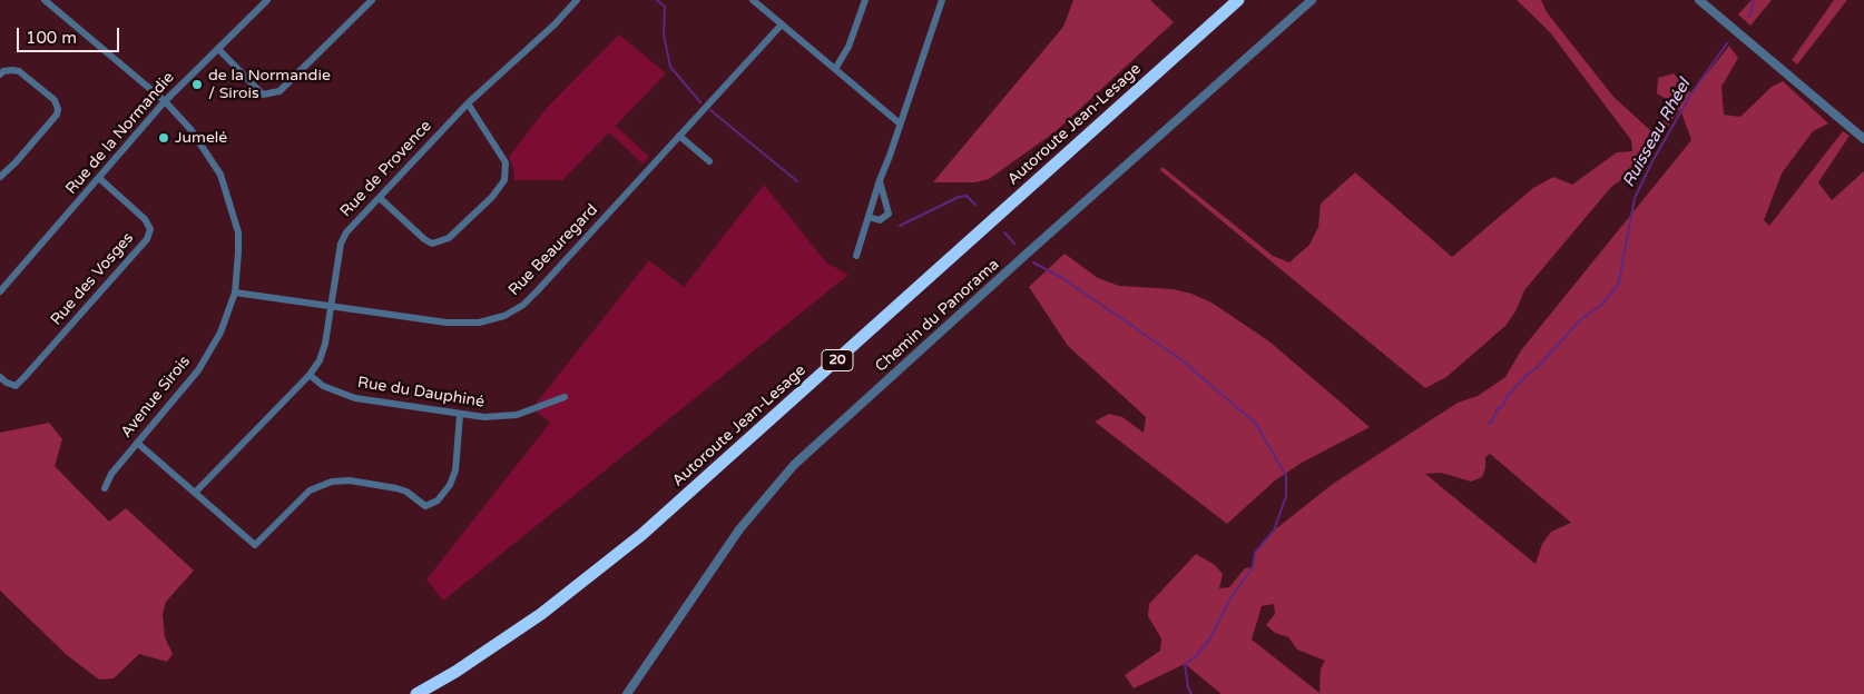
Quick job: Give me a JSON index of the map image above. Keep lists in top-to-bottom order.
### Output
{
  "streets": {
    "highway": ["Autoroute Jean-Lesage", "20"],
    "street": [
      "Rue de la Normandie",
      "Rue de Provence",
      "Rue Beauregard",
      "Rue des Vosges",
      "Chemin du Panorama",
      "Rue du Dauphiné",
      "Avenue Sirois"
    ]
  },
  "crossings": [
    ["Rue de la Normandie", "Rue des Vosges"],
    ["Rue de la Normandie", "Avenue Sirois"],
    ["Rue de Provence", "Rue Beauregard"],
    ["Rue de Provence", "Rue du Dauphiné"],
    ["Rue Beauregard", "Avenue Sirois"]
  ],
  "water": ["Ruisseau Rhéel"],
  "places": ["de la Normandie / Sirois", "Jumelé"],
  "scale_bar": "100 m"
}
